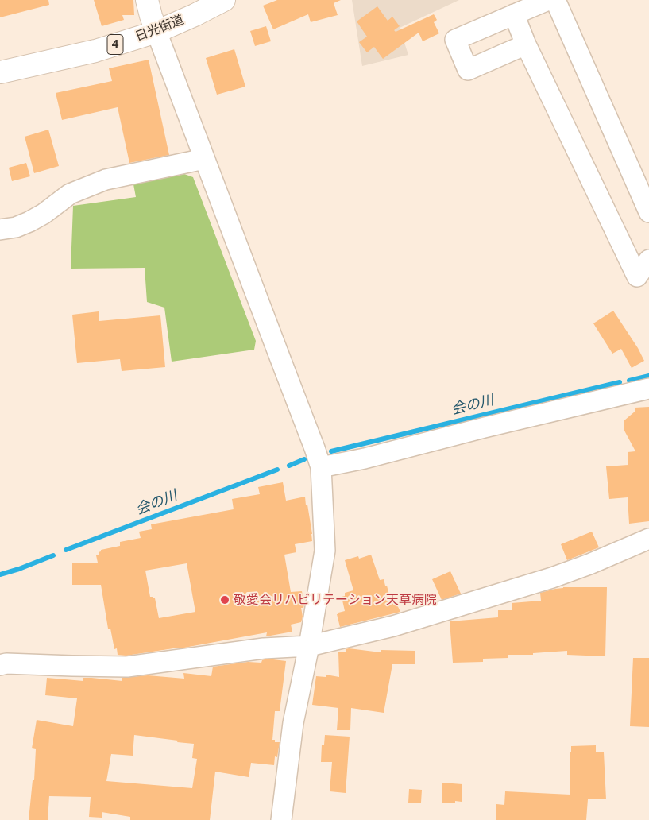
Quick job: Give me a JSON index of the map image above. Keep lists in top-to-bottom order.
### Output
{
  "streets": {
    "main road": ["日光街道", "4"]
  },
  "water": ["会の川"],
  "places": ["敬愛会リハビリテーション天草病院"]
}
